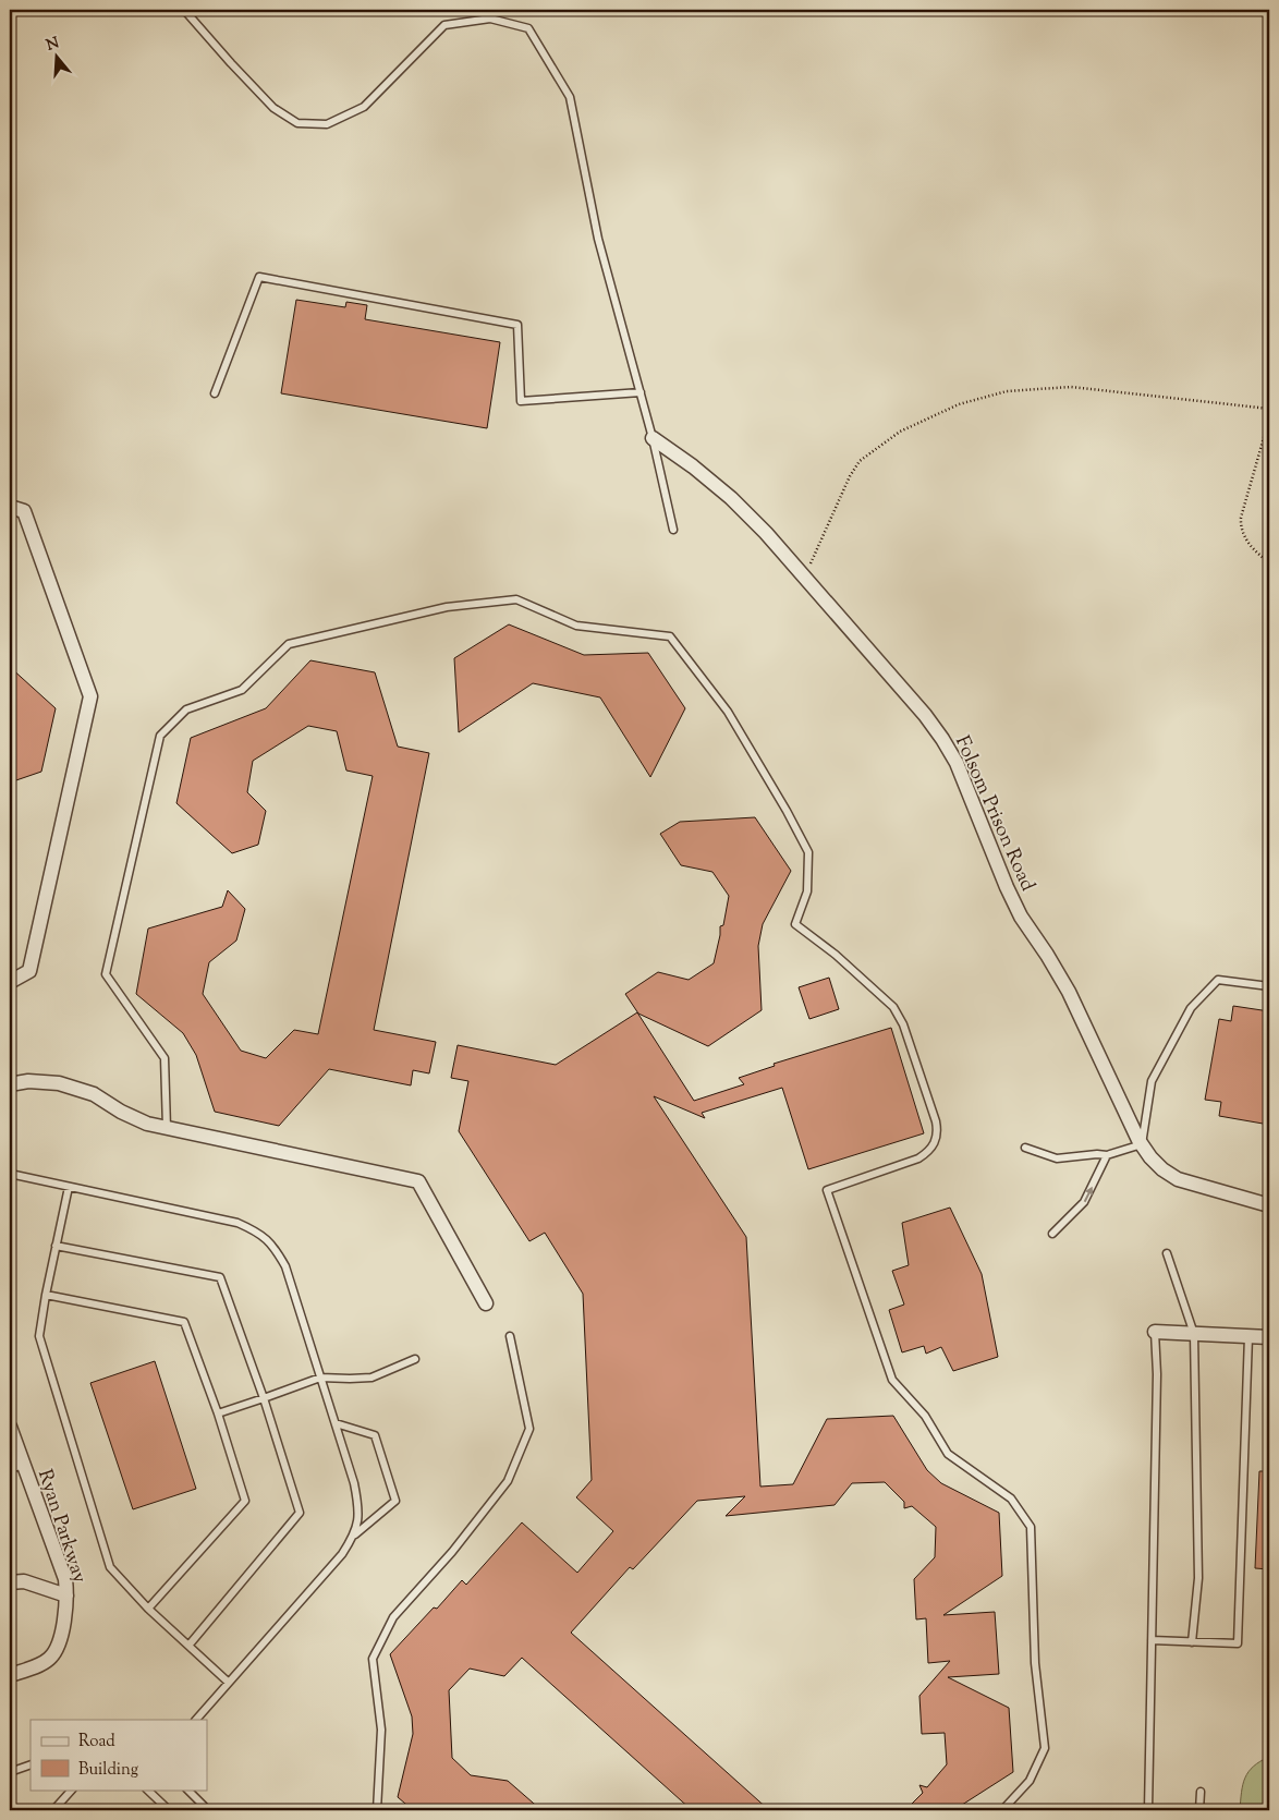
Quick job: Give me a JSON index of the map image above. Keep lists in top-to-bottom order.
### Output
{
  "streets": {
    "street": ["Folsom Prison Road", "Ryan Parkway"]
  },
  "legend": ["Road", "Building"],
  "north": "top"
}
